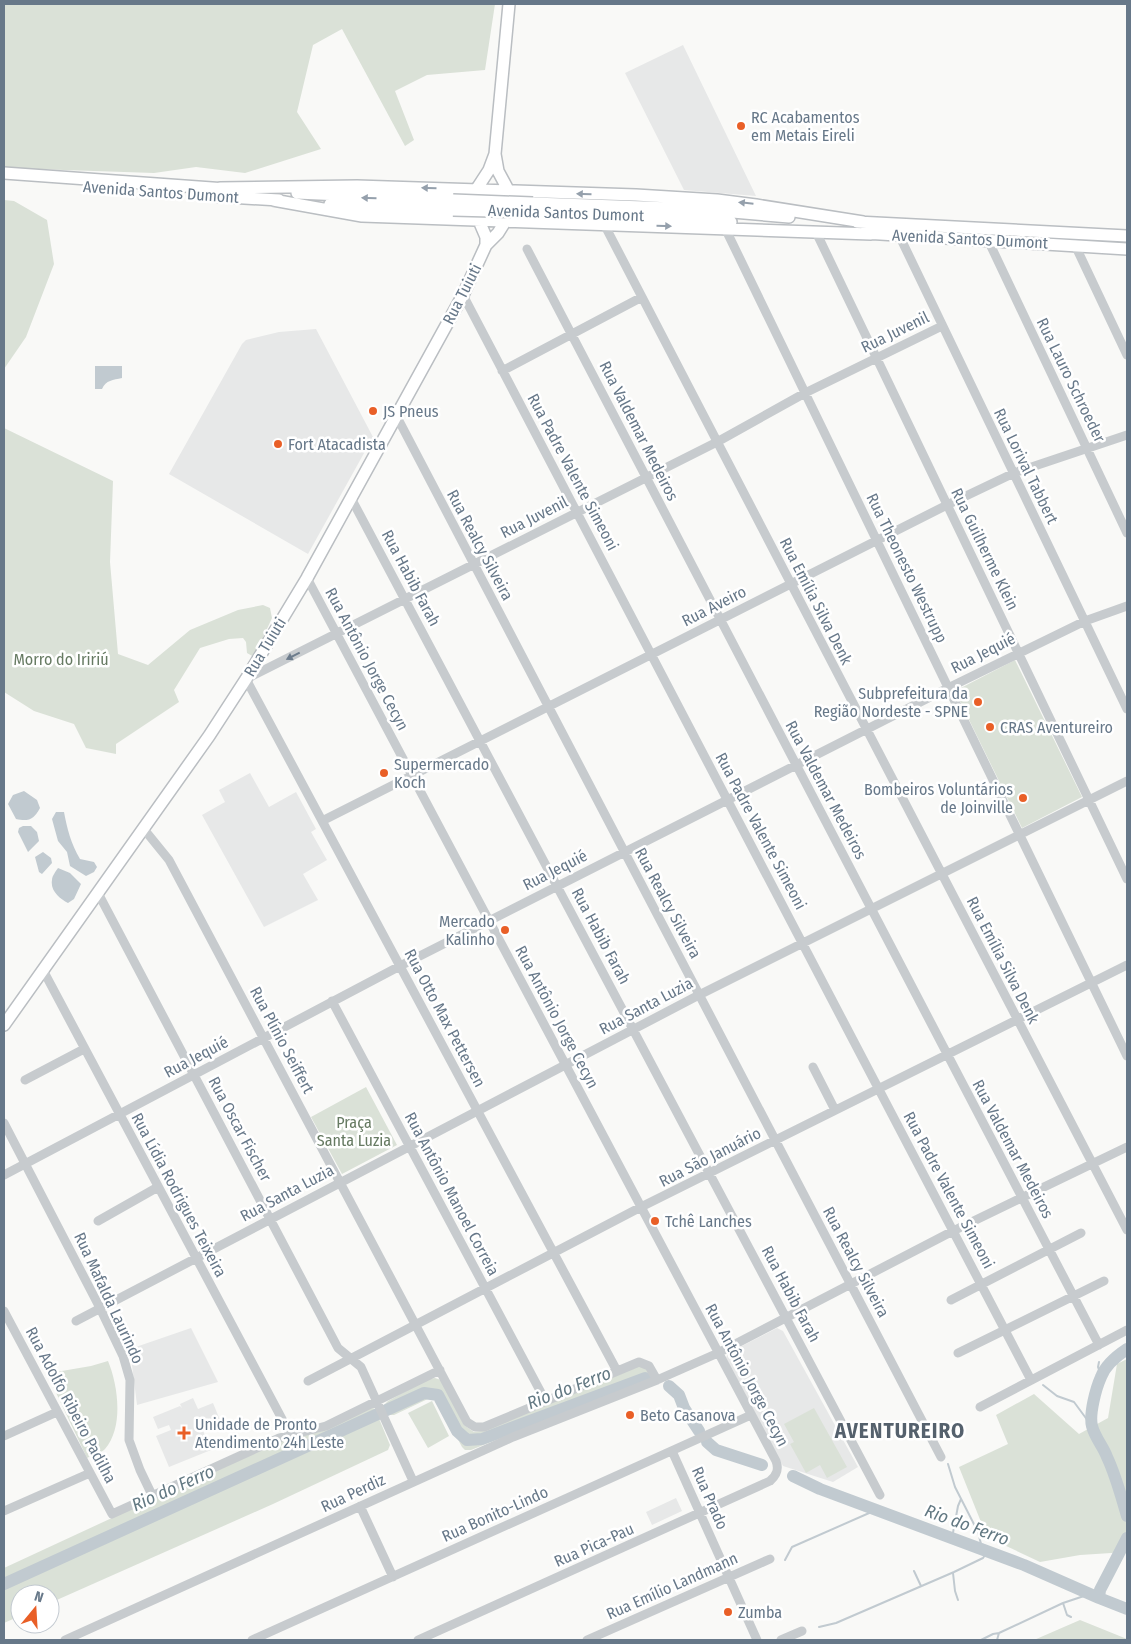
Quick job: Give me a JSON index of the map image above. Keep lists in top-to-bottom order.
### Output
{
  "streets": {
    "main road": ["Avenida Santos Dumont", "Rua Tuiuti"],
    "street": [
      "Rua Juvenil",
      "Rua Lauro Schroeder",
      "Rua Valdemar Medeiros",
      "Rua Lorival Tabbert",
      "Rua Padre Valente Simeoni",
      "Rua Realcy Silveira",
      "Rua Guilherme Klein",
      "Rua Theonesto Westrupp",
      "Rua Habib Farah",
      "Rua Emília Silva Denk",
      "Rua Aveiro",
      "Rua Jequié",
      "Rua Antônio Jorge Cecyn",
      "Rua Santa Luzia",
      "Rua Otto Max Pettersen",
      "Rua Plínio Seiffert",
      "Rua Oscar Fischer",
      "Rua São Januário",
      "Rua Antônio Manoel Correia",
      "Rua Lídia Rodrigues Teixeira",
      "Rua Mafalda Laurindo",
      "Rua Adolfo Ribeiro Padilha",
      "Rua Perdiz",
      "Rua Prado",
      "Rua Bonito-Lindo",
      "Rua Pica-Pau",
      "Rua Emílio Landmann"
    ]
  },
  "crossings": [
    ["Avenida Santos Dumont", "Rua Lauro Schroeder"],
    ["Avenida Santos Dumont", "Rua Lorival Tabbert"],
    ["Rua Tuiuti", "Rua Juvenil"],
    ["Rua Tuiuti", "Rua Padre Valente Simeoni"],
    ["Rua Tuiuti", "Rua Realcy Silveira"],
    ["Rua Tuiuti", "Rua Habib Farah"],
    ["Rua Tuiuti", "Rua Antônio Jorge Cecyn"],
    ["Rua Tuiuti", "Rua Otto Max Pettersen"],
    ["Rua Tuiuti", "Rua Plínio Seiffert"],
    ["Rua Tuiuti", "Rua Oscar Fischer"],
    ["Rua Tuiuti", "Rua Lídia Rodrigues Teixeira"],
    ["Rua Juvenil", "Rua Valdemar Medeiros"],
    ["Rua Juvenil", "Rua Lorival Tabbert"],
    ["Rua Juvenil", "Rua Padre Valente Simeoni"],
    ["Rua Juvenil", "Rua Realcy Silveira"],
    ["Rua Juvenil", "Rua Guilherme Klein"],
    ["Rua Juvenil", "Rua Theonesto Westrupp"],
    ["Rua Juvenil", "Rua Habib Farah"],
    ["Rua Juvenil", "Rua Emília Silva Denk"],
    ["Rua Juvenil", "Rua Antônio Jorge Cecyn"],
    ["Rua Juvenil", "Rua Otto Max Pettersen"],
    ["Rua Lauro Schroeder", "Rua Aveiro"],
    ["Rua Valdemar Medeiros", "Rua Aveiro"],
    ["Rua Valdemar Medeiros", "Rua Jequié"],
    ["Rua Valdemar Medeiros", "Rua Santa Luzia"],
    ["Rua Valdemar Medeiros", "Rua São Januário"],
    ["Rua Valdemar Medeiros", "Rua Perdiz"],
    ["Rua Lorival Tabbert", "Rua Aveiro"],
    ["Rua Lorival Tabbert", "Rua Jequié"],
    ["Rua Padre Valente Simeoni", "Rua Aveiro"],
    ["Rua Padre Valente Simeoni", "Rua Jequié"],
    ["Rua Padre Valente Simeoni", "Rua Santa Luzia"],
    ["Rua Padre Valente Simeoni", "Rua São Januário"],
    ["Rua Padre Valente Simeoni", "Rua Perdiz"],
    ["Rua Realcy Silveira", "Rua Aveiro"],
    ["Rua Realcy Silveira", "Rua Jequié"],
    ["Rua Realcy Silveira", "Rua Santa Luzia"],
    ["Rua Realcy Silveira", "Rua São Januário"],
    ["Rua Realcy Silveira", "Rua Perdiz"],
    ["Rua Guilherme Klein", "Rua Aveiro"],
    ["Rua Guilherme Klein", "Rua Jequié"],
    ["Rua Guilherme Klein", "Rua Santa Luzia"],
    ["Rua Theonesto Westrupp", "Rua Aveiro"],
    ["Rua Theonesto Westrupp", "Rua Jequié"],
    ["Rua Theonesto Westrupp", "Rua Santa Luzia"],
    ["Rua Theonesto Westrupp", "Rua São Januário"],
    ["Rua Habib Farah", "Rua Aveiro"],
    ["Rua Habib Farah", "Rua Jequié"],
    ["Rua Habib Farah", "Rua Santa Luzia"],
    ["Rua Habib Farah", "Rua São Januário"],
    ["Rua Habib Farah", "Rua Perdiz"],
    ["Rua Emília Silva Denk", "Rua Aveiro"],
    ["Rua Emília Silva Denk", "Rua Jequié"],
    ["Rua Emília Silva Denk", "Rua Santa Luzia"],
    ["Rua Emília Silva Denk", "Rua São Januário"],
    ["Rua Emília Silva Denk", "Rua Perdiz"],
    ["Rua Aveiro", "Rua Antônio Jorge Cecyn"],
    ["Rua Aveiro", "Rua Otto Max Pettersen"],
    ["Rua Jequié", "Rua Antônio Jorge Cecyn"],
    ["Rua Jequié", "Rua Otto Max Pettersen"],
    ["Rua Jequié", "Rua Plínio Seiffert"],
    ["Rua Jequié", "Rua Oscar Fischer"],
    ["Rua Jequié", "Rua Antônio Manoel Correia"],
    ["Rua Jequié", "Rua Lídia Rodrigues Teixeira"],
    ["Rua Jequié", "Rua Mafalda Laurindo"],
    ["Rua Antônio Jorge Cecyn", "Rua Santa Luzia"],
    ["Rua Antônio Jorge Cecyn", "Rua São Januário"],
    ["Rua Antônio Jorge Cecyn", "Rua Perdiz"],
    ["Rua Antônio Jorge Cecyn", "Rua Bonito-Lindo"],
    ["Rua Antônio Jorge Cecyn", "Rua Pica-Pau"],
    ["Rua Santa Luzia", "Rua Otto Max Pettersen"],
    ["Rua Santa Luzia", "Rua Plínio Seiffert"],
    ["Rua Santa Luzia", "Rua Oscar Fischer"],
    ["Rua Santa Luzia", "Rua Antônio Manoel Correia"],
    ["Rua Santa Luzia", "Rua Lídia Rodrigues Teixeira"],
    ["Rua Santa Luzia", "Rua Mafalda Laurindo"],
    ["Rua Otto Max Pettersen", "Rua São Januário"],
    ["Rua Plínio Seiffert", "Rua São Januário"],
    ["Rua Plínio Seiffert", "Rua Antônio Manoel Correia"],
    ["Rua Oscar Fischer", "Rua São Januário"],
    ["Rua Oscar Fischer", "Rua Perdiz"],
    ["Rua São Januário", "Rua Antônio Manoel Correia"],
    ["Rua Mafalda Laurindo", "Rua Adolfo Ribeiro Padilha"],
    ["Rua Prado", "Rua Bonito-Lindo"],
    ["Rua Prado", "Rua Pica-Pau"],
    ["Rua Prado", "Rua Emílio Landmann"]
  ],
  "districts": ["AVENTUREIRO"],
  "water": ["Rio do Ferro"],
  "parks": ["Morro do Iririú", "Praça Santa Luzia"],
  "places": {
    "other": [
      "RC Acabamentos em Metais Eireli",
      "JS Pneus",
      "Fort Atacadista",
      "Subprefeitura da Região Nordeste - SPNE",
      "CRAS Aventureiro",
      "Supermercado Koch",
      "Bombeiros Voluntários de Joinville",
      "Mercado Kalinho",
      "Tchê Lanches",
      "Beto Casanova",
      "Zumba"
    ],
    "health": ["Unidade de Pronto Atendimento 24h Leste"]
  },
  "north": "top"
}
